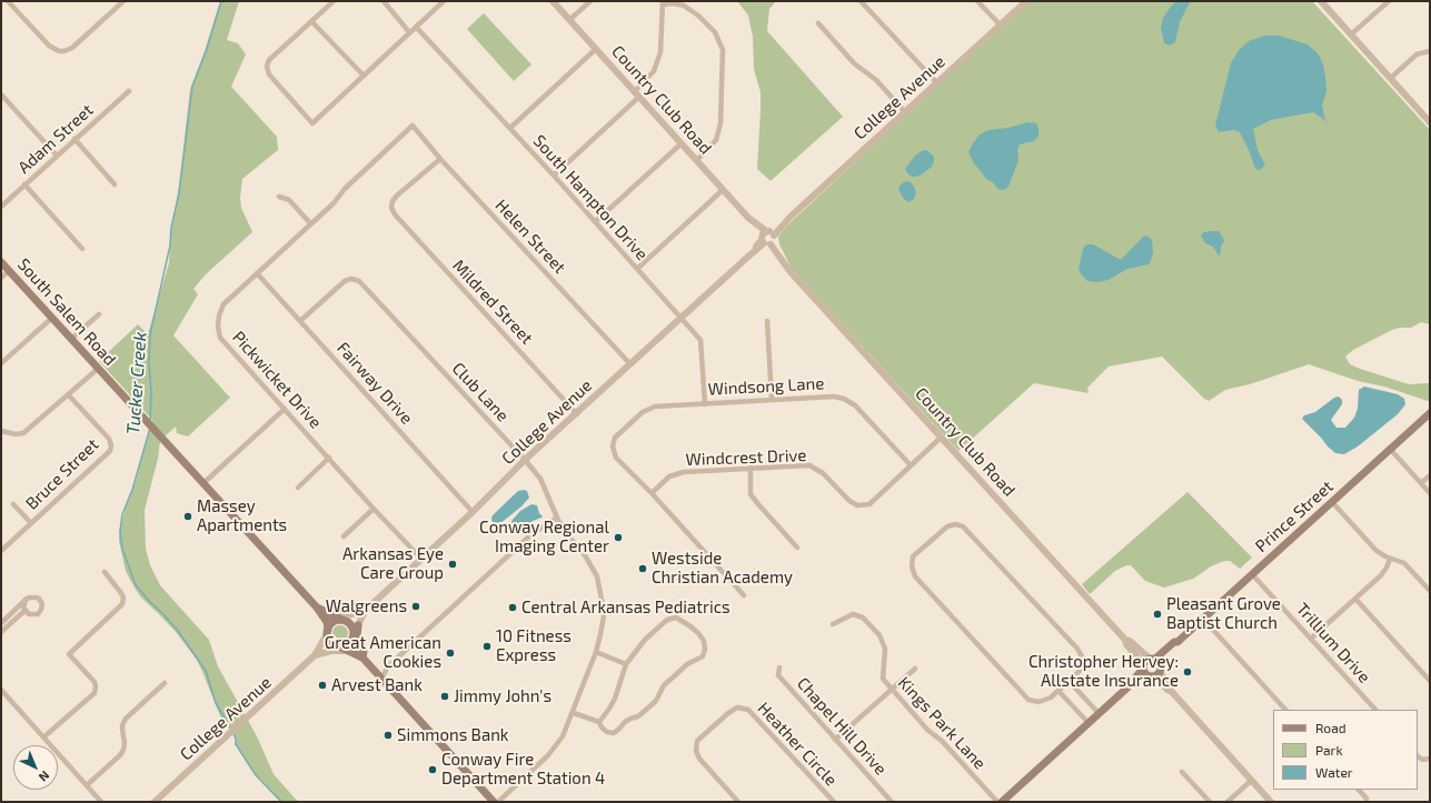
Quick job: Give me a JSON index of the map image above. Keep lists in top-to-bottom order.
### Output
{
  "streets": {
    "main road": ["South Salem Road", "Prince Street"],
    "street": [
      "College Avenue",
      "Country Club Road",
      "Adam Street",
      "South Hampton Drive",
      "Helen Street",
      "Mildred Street",
      "Pickwicket Drive",
      "Fairway Drive",
      "Windsong Lane",
      "Club Lane",
      "Windcrest Drive",
      "Bruce Street",
      "Trillium Drive",
      "Kings Park Lane",
      "Chapel Hill Drive",
      "Heather Circle"
    ]
  },
  "crossings": [
    ["College Avenue", "Country Club Road"],
    ["College Avenue", "South Hampton Drive"],
    ["College Avenue", "Helen Street"],
    ["College Avenue", "Mildred Street"],
    ["College Avenue", "Pickwicket Drive"],
    ["College Avenue", "Fairway Drive"],
    ["College Avenue", "Club Lane"],
    ["Country Club Road", "Windcrest Drive"],
    ["Country Club Road", "Prince Street"],
    ["South Hampton Drive", "Windsong Lane"],
    ["Helen Street", "Mildred Street"],
    ["Helen Street", "Pickwicket Drive"],
    ["Pickwicket Drive", "Fairway Drive"],
    ["Fairway Drive", "Club Lane"],
    ["Windsong Lane", "Windcrest Drive"],
    ["Prince Street", "Trillium Drive"]
  ],
  "water": ["Tucker Creek"],
  "places": [
    "Massey Apartments",
    "Conway Regional Imaging Center",
    "Arkansas Eye Care Group",
    "Westside Christian Academy",
    "Walgreens",
    "Central Arkansas Pediatrics",
    "Pleasant Grove Baptist Church",
    "10 Fitness Express",
    "Great American Cookies",
    "Christopher Hervey: Allstate Insurance",
    "Arvest Bank",
    "Jimmy John's",
    "Simmons Bank",
    "Conway Fire Department Station 4"
  ],
  "legend": ["Road", "Park", "Water"],
  "north": "bottom right"
}
